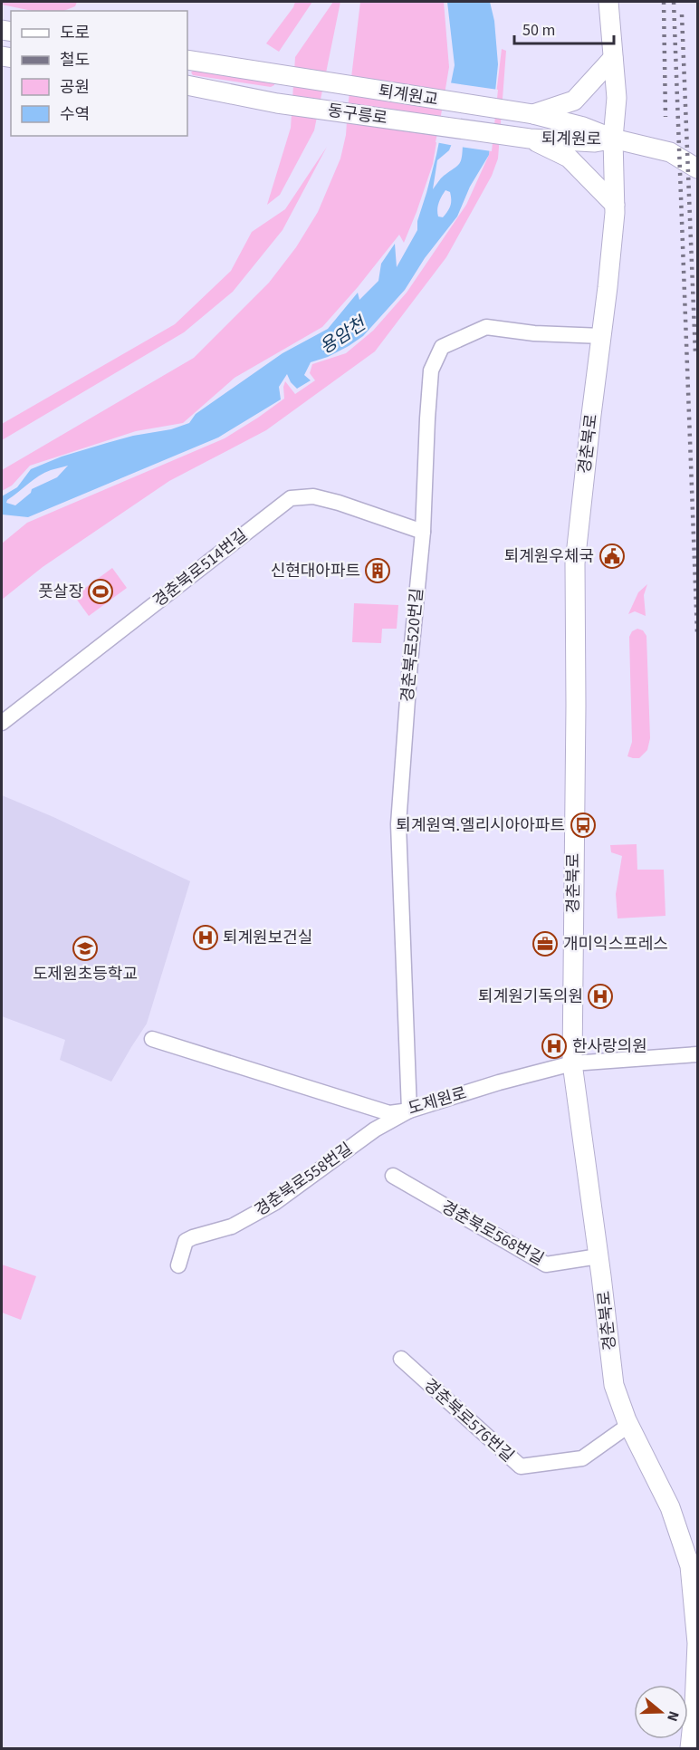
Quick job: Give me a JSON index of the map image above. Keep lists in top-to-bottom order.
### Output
{
  "streets": {
    "street": [
      "퇴계원교",
      "동구릉로",
      "퇴계원로",
      "경춘북로",
      "경춘북로514번길",
      "경춘북로520번길",
      "도제원로",
      "경춘북로558번길",
      "경춘북로568번길",
      "경춘북로576번길"
    ]
  },
  "crossings": [
    ["퇴계원교", "퇴계원로"],
    ["동구릉로", "퇴계원로"],
    ["퇴계원로", "경춘북로"],
    ["경춘북로", "경춘북로520번길"],
    ["경춘북로", "도제원로"],
    ["경춘북로", "경춘북로568번길"],
    ["경춘북로", "경춘북로576번길"],
    ["경춘북로514번길", "경춘북로520번길"],
    ["경춘북로520번길", "도제원로"],
    ["경춘북로520번길", "경춘북로558번길"],
    ["도제원로", "경춘북로558번길"]
  ],
  "water": ["용암천"],
  "places": {
    "public building": ["퇴계원우체국"],
    "building": ["신현대아파트"],
    "sports": ["풋살장"],
    "bus stop": ["퇴계원역.엘리시아아파트"],
    "hospital": ["퇴계원보건실", "퇴계원기독의원", "한사랑의원"],
    "office": ["개미익스프레스"],
    "school or university": ["도제원초등학교"]
  },
  "legend": [
    "도로",
    "철도",
    "공원",
    "수역"
  ],
  "scale_bar": "50 m",
  "north": "right"
}
